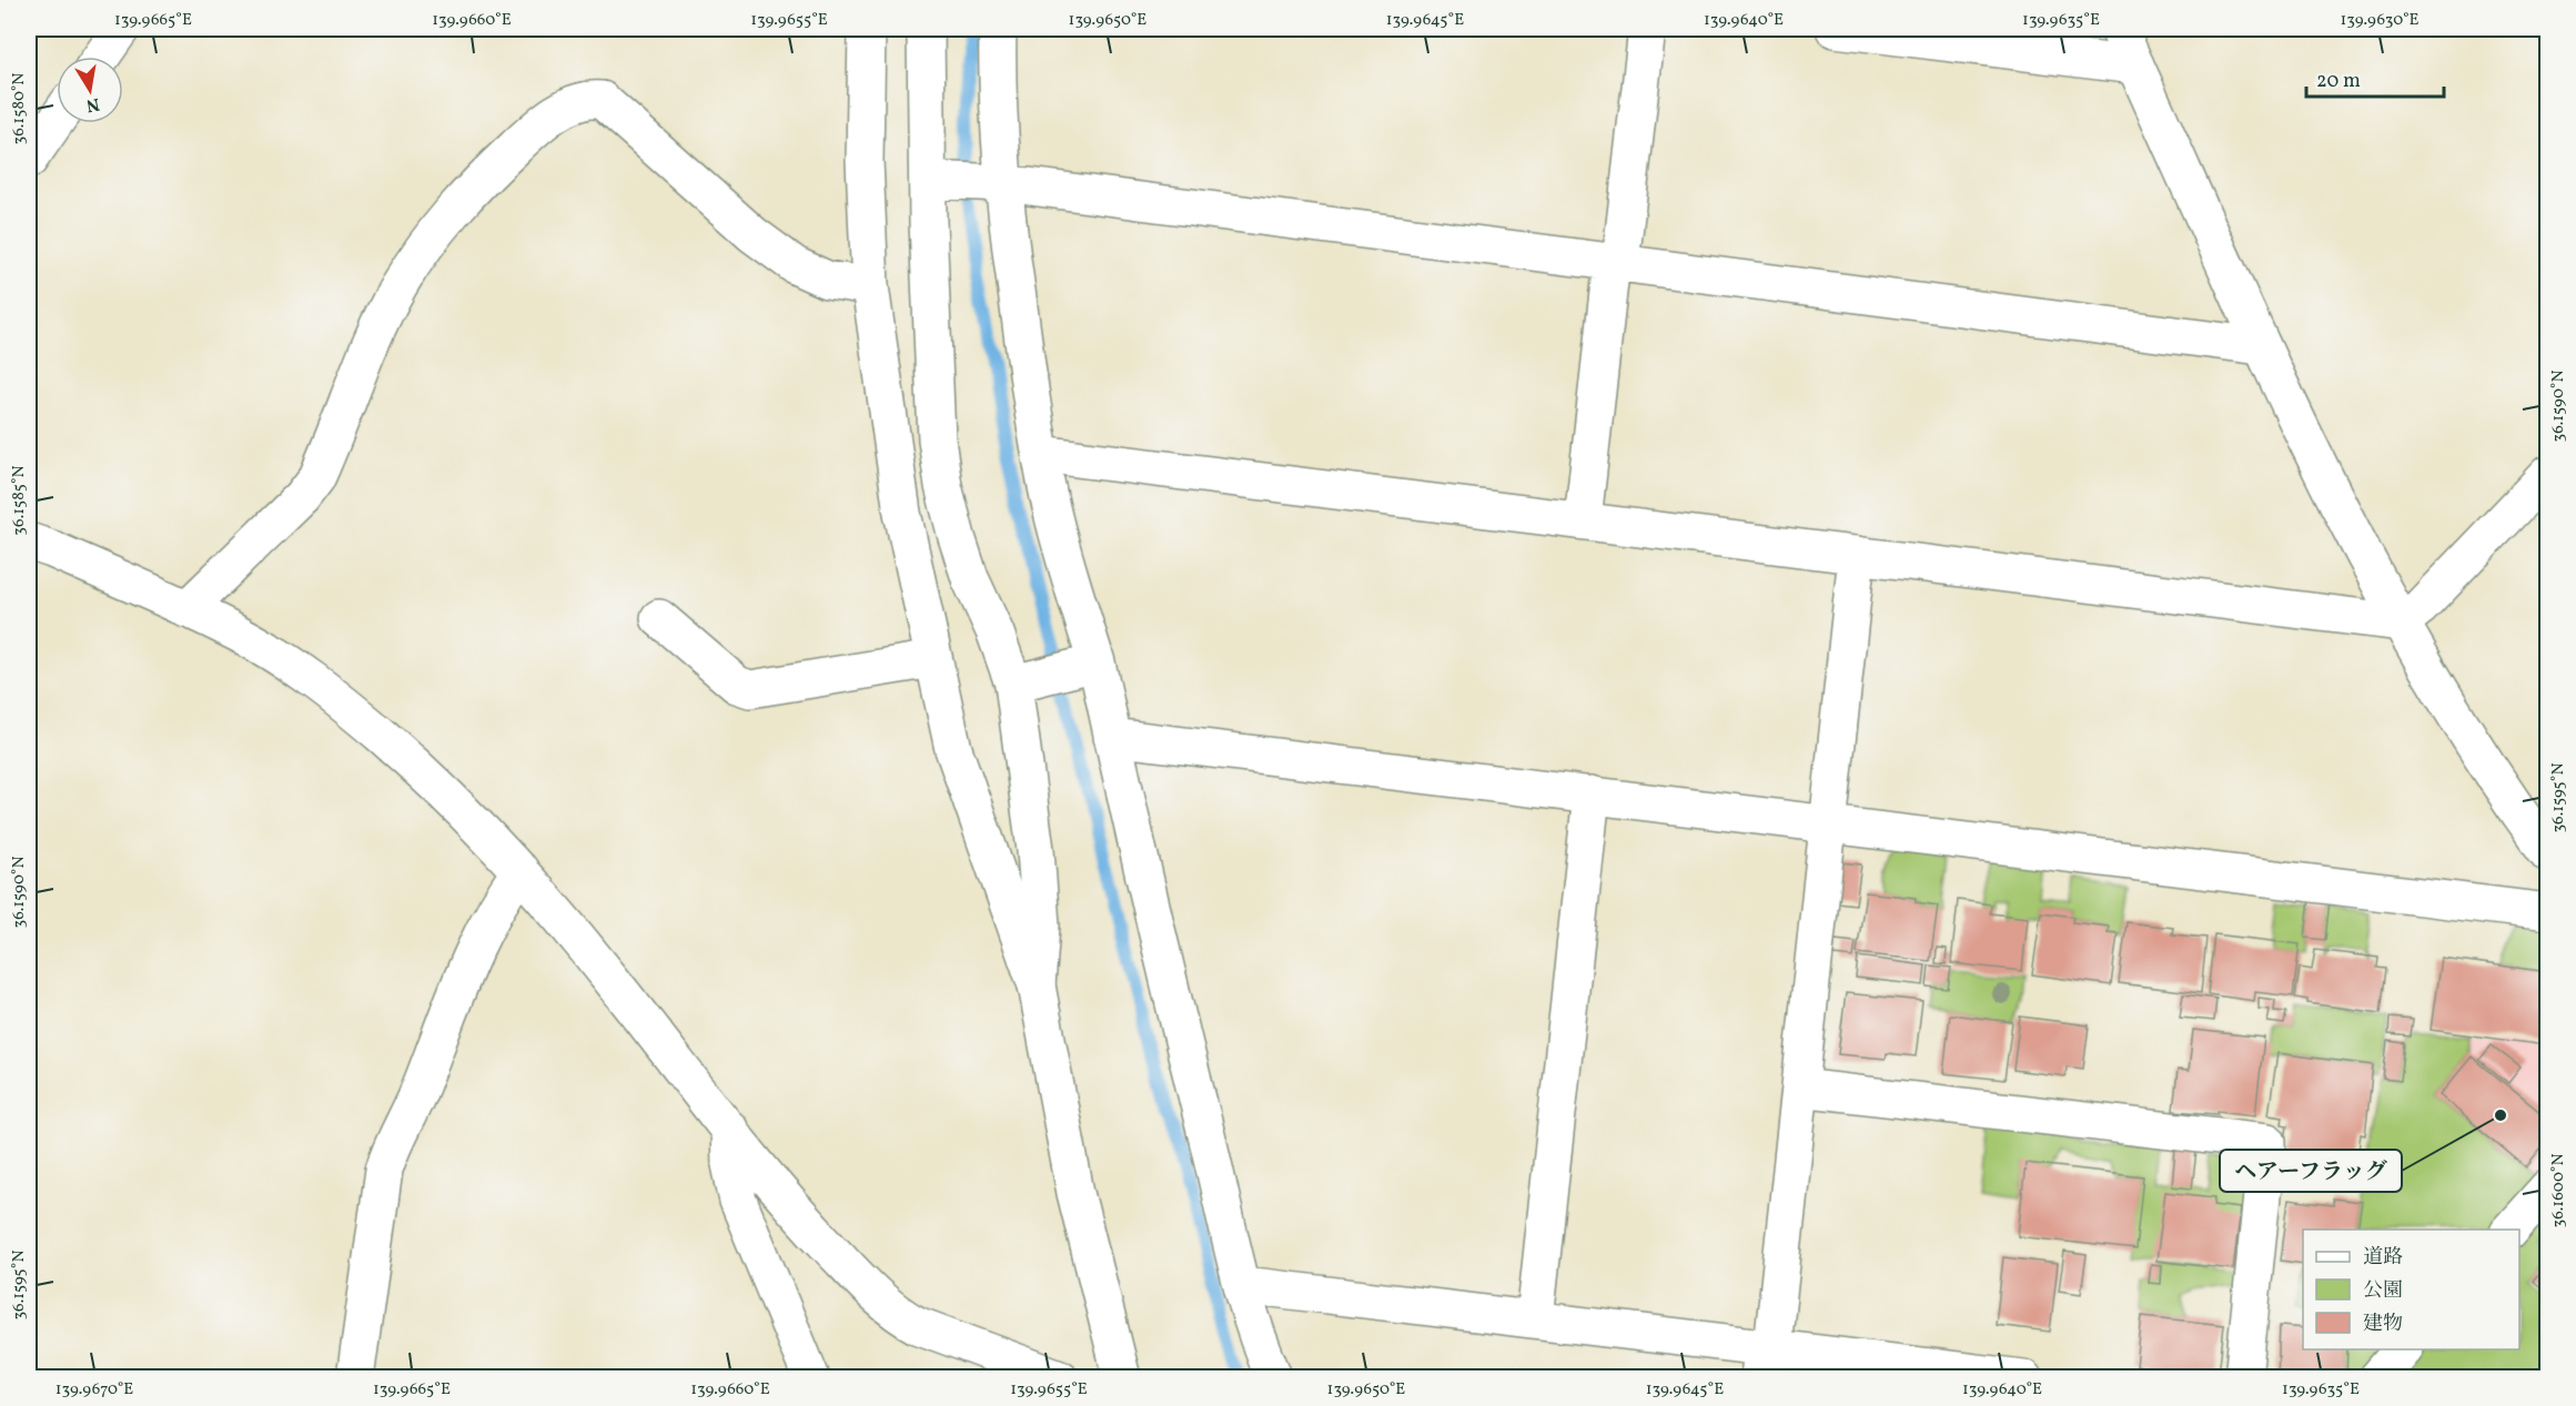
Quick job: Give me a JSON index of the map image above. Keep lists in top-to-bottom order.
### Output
{
  "places": ["ヘアーフラッグ"],
  "legend": ["道路", "公園", "建物"],
  "scale_bar": "20 m",
  "north": "bottom",
  "coordinates": [
    "139.9665°E",
    "139.9660°E",
    "139.9655°E",
    "139.9650°E",
    "139.9645°E",
    "139.9640°E",
    "139.9635°E",
    "139.9630°E",
    "36.1580°N",
    "36.1590°N",
    "36.1585°N",
    "36.1595°N",
    "36.1600°N",
    "139.9670°E"
  ]
}
